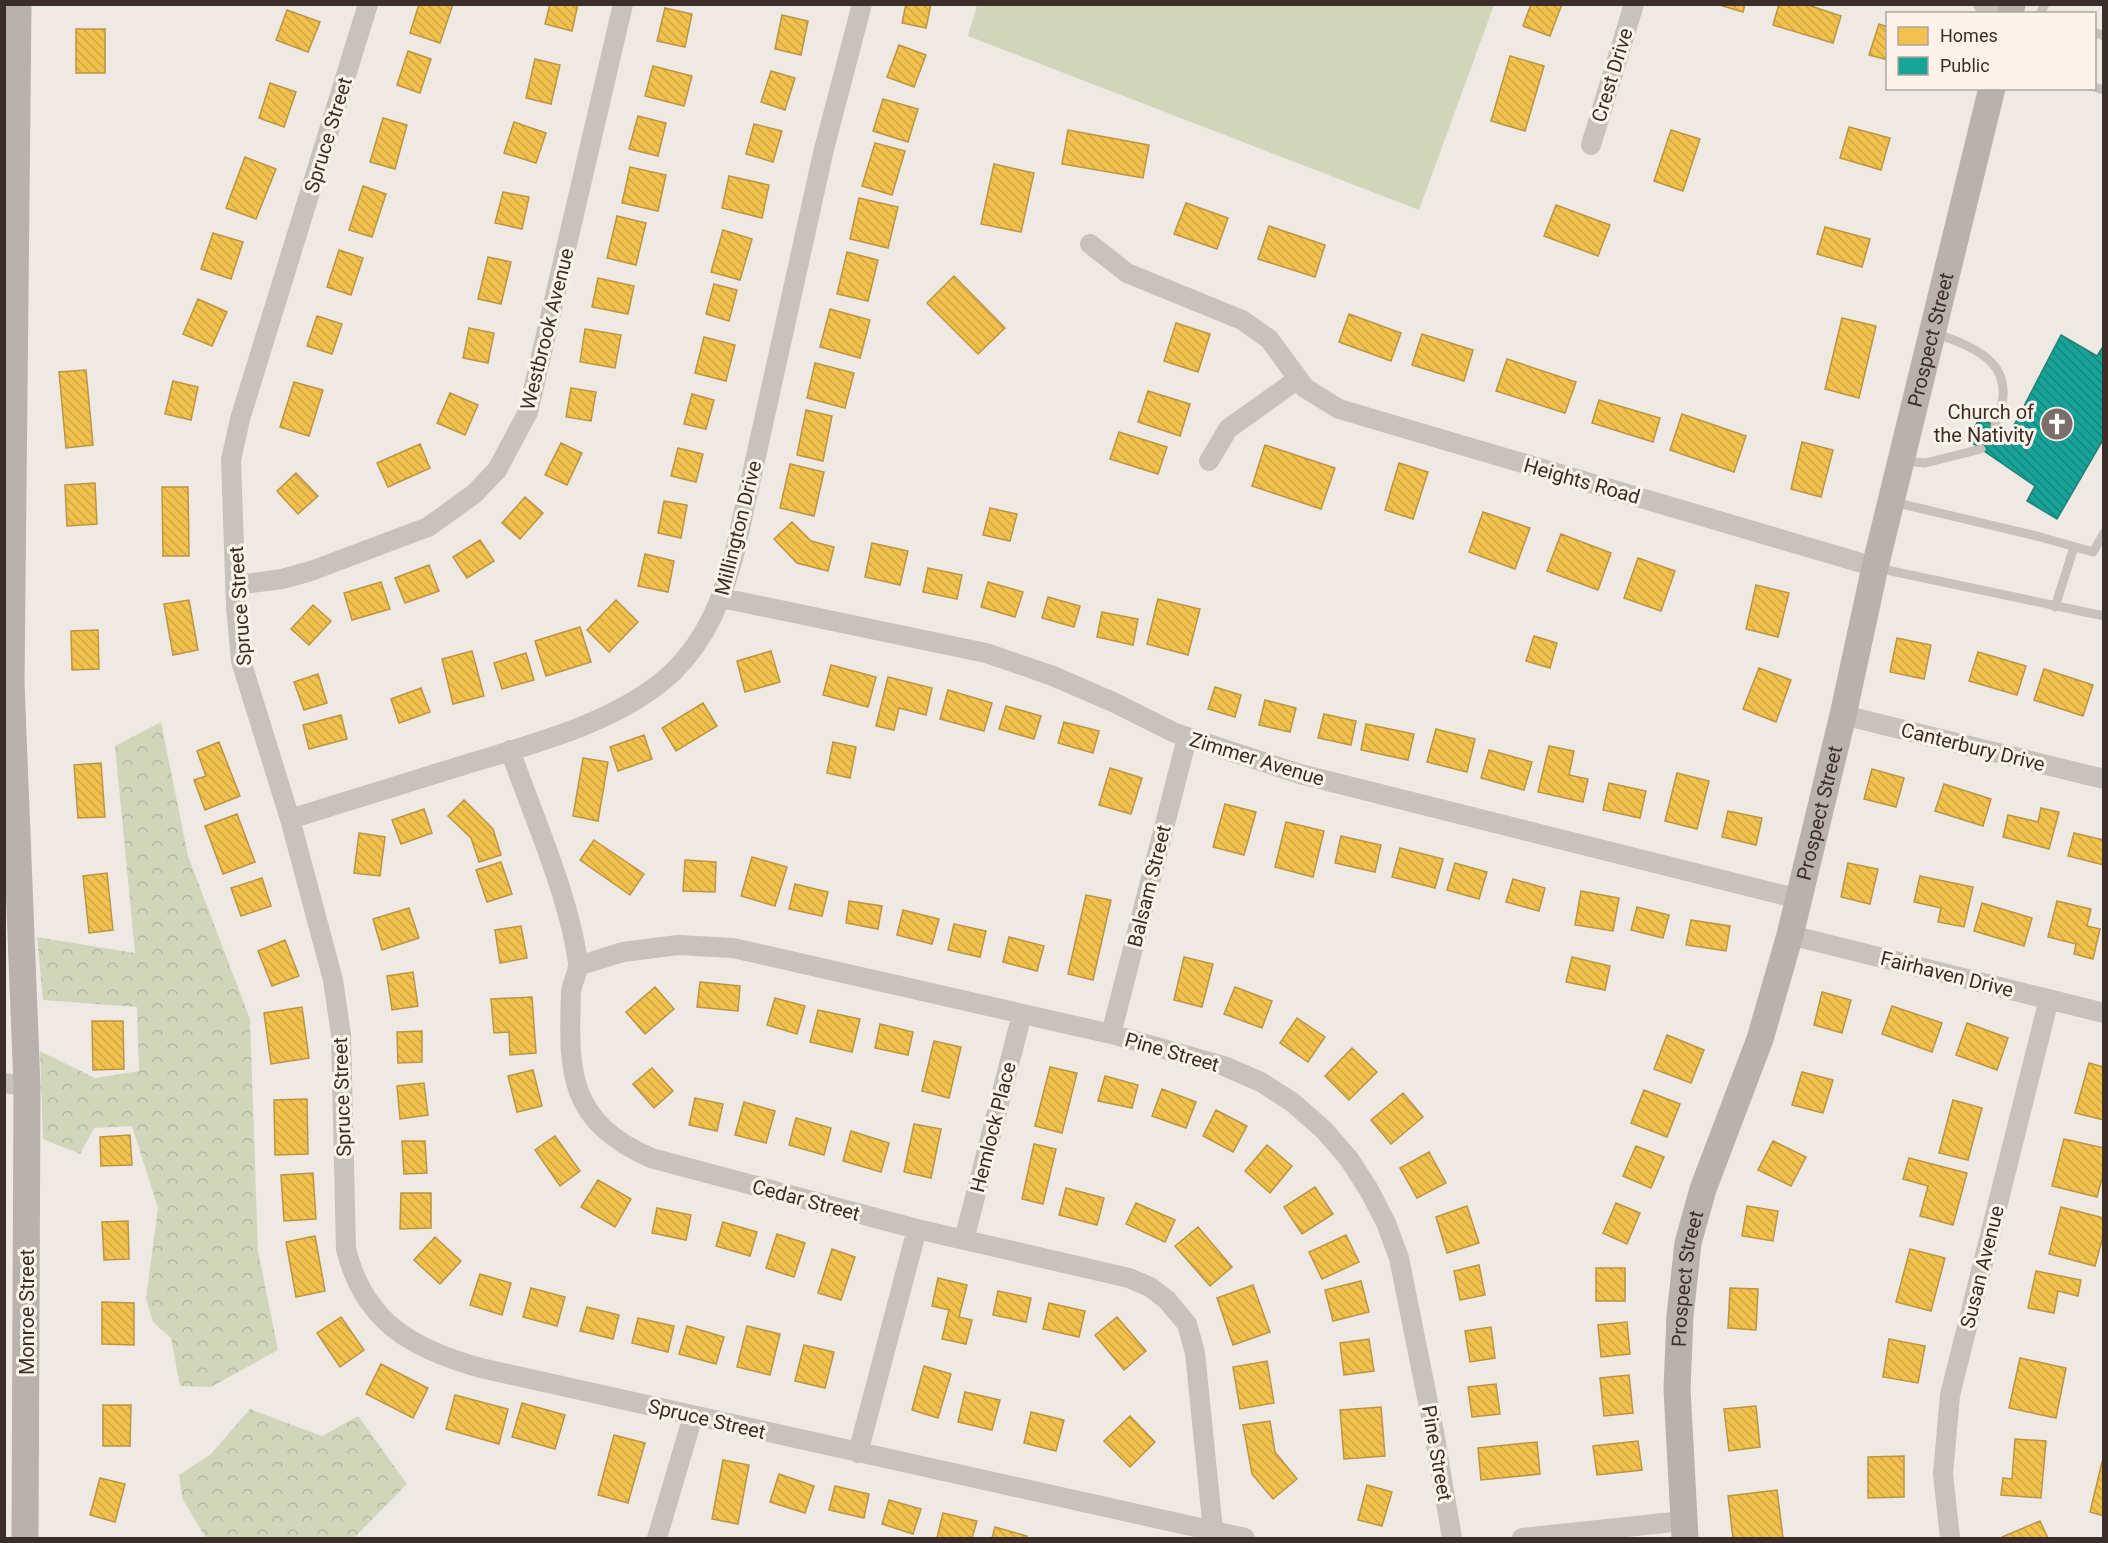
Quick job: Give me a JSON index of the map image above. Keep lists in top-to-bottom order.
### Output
{
  "streets": {
    "main road": ["Prospect Street", "Monroe Street"],
    "street": [
      "Crest Drive",
      "Spruce Street",
      "Westbrook Avenue",
      "Heights Road",
      "Millington Drive",
      "Canterbury Drive",
      "Zimmer Avenue",
      "Balsam Street",
      "Fairhaven Drive",
      "Pine Street",
      "Hemlock Place",
      "Cedar Street",
      "Susan Avenue"
    ]
  },
  "crossings": [
    ["Spruce Street", "Westbrook Avenue"],
    ["Spruce Street", "Millington Drive"],
    ["Spruce Street", "Cedar Street"],
    ["Prospect Street", "Heights Road"],
    ["Prospect Street", "Canterbury Drive"],
    ["Prospect Street", "Zimmer Avenue"],
    ["Prospect Street", "Fairhaven Drive"],
    ["Millington Drive", "Zimmer Avenue"],
    ["Millington Drive", "Cedar Street"],
    ["Zimmer Avenue", "Balsam Street"],
    ["Balsam Street", "Pine Street"],
    ["Fairhaven Drive", "Susan Avenue"],
    ["Pine Street", "Hemlock Place"],
    ["Pine Street", "Cedar Street"],
    ["Hemlock Place", "Cedar Street"]
  ],
  "places": {
    "church": ["Church of the Nativity"]
  },
  "legend": ["Homes", "Public"]
}
